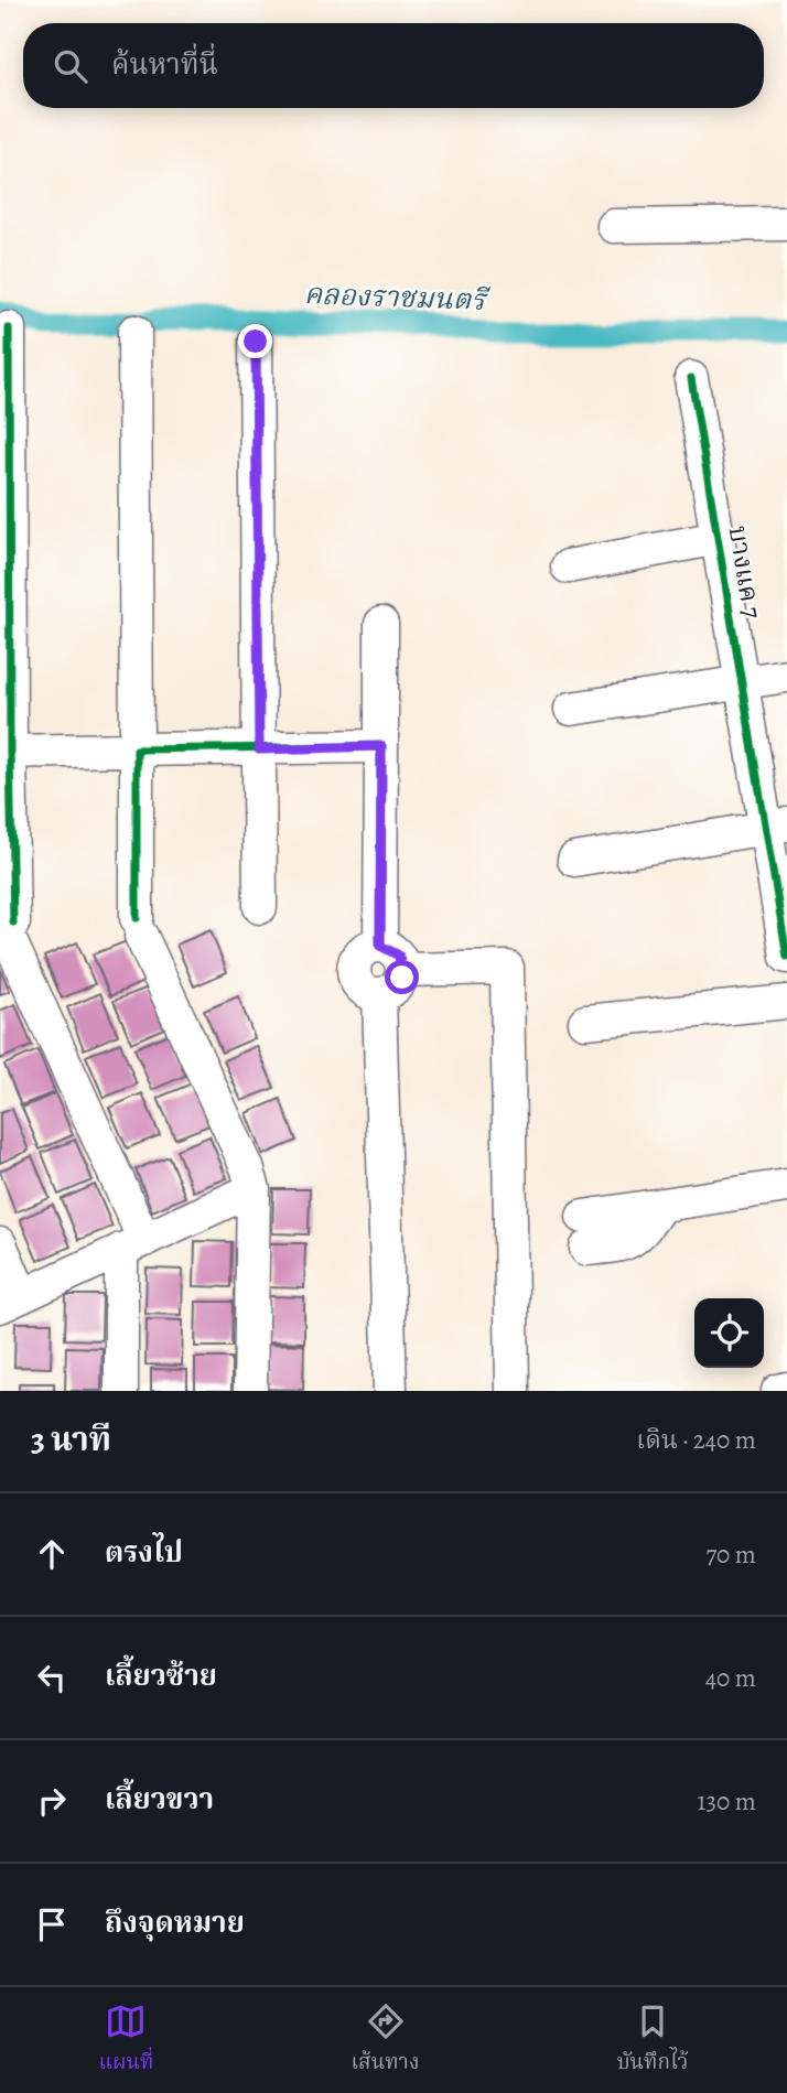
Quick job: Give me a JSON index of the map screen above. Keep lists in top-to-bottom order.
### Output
{
  "streets": {
    "street": ["บางแค 7"]
  },
  "water": ["คลองราชมนตรี"],
  "page": {
    "search": "ค้นหาที่นี่",
    "heading": ["3 นาที", "เดิน · 240 m"],
    "list": [
      ["ตรงไป", "70 m"],
      ["เลี้ยวซ้าย", "40 m"],
      ["เลี้ยวขวา", "130 m"],
      "ถึงจุดหมาย"
    ],
    "nav": ["แผนที่", "เส้นทาง", "บันทึกไว้"]
  }
}
